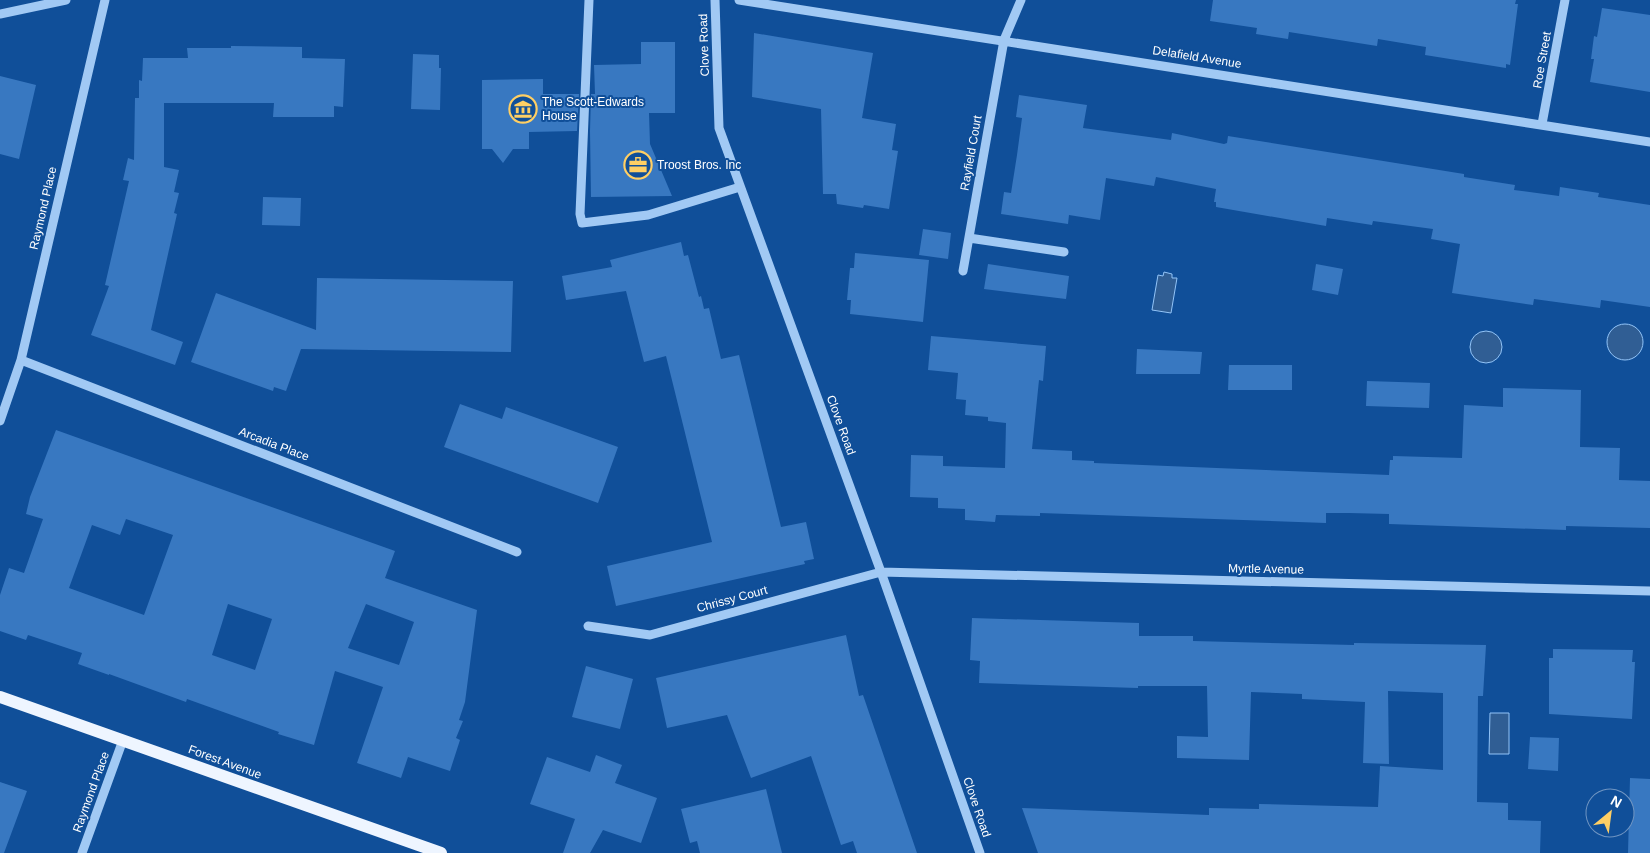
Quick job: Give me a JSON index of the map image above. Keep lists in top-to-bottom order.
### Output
{
  "streets": {
    "main road": ["Forest Avenue"],
    "street": [
      "Clove Road",
      "Delafield Avenue",
      "Roe Street",
      "Rayfield Court",
      "Raymond Place",
      "Arcadia Place",
      "Myrtle Avenue",
      "Chrissy Court"
    ]
  },
  "crossings": [
    ["Clove Road", "Myrtle Avenue"],
    ["Clove Road", "Chrissy Court"],
    ["Delafield Avenue", "Roe Street"],
    ["Delafield Avenue", "Rayfield Court"],
    ["Raymond Place", "Arcadia Place"],
    ["Raymond Place", "Forest Avenue"],
    ["Myrtle Avenue", "Chrissy Court"]
  ],
  "places": {
    "museum": ["The Scott-Edwards House"],
    "office": ["Troost Bros. Inc"]
  },
  "north": "top right"
}
